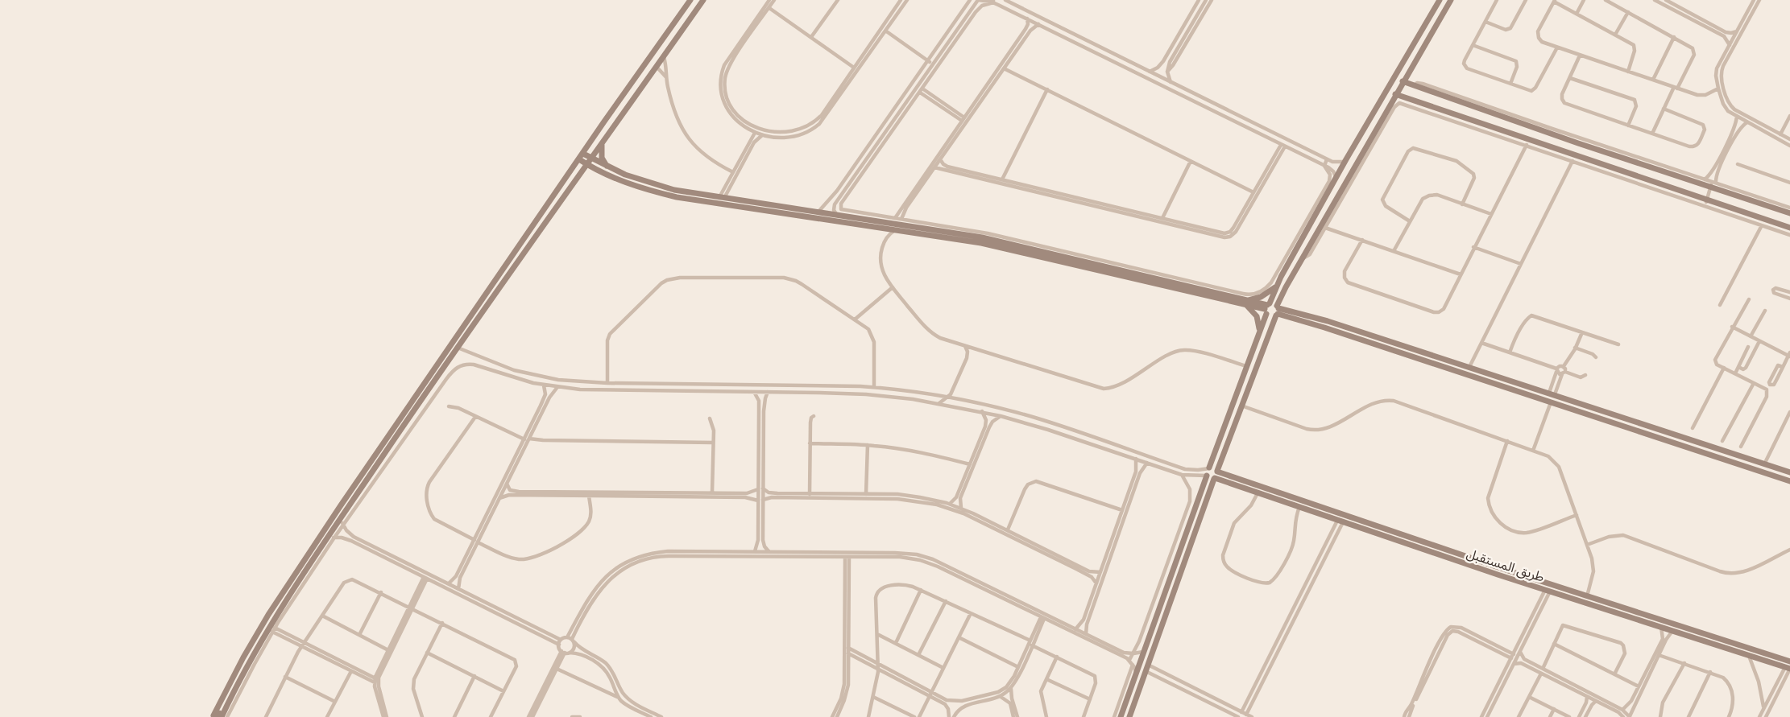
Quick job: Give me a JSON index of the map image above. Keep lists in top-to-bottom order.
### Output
{
  "streets": {
    "street": ["طريق المستقبل"]
  }
}
